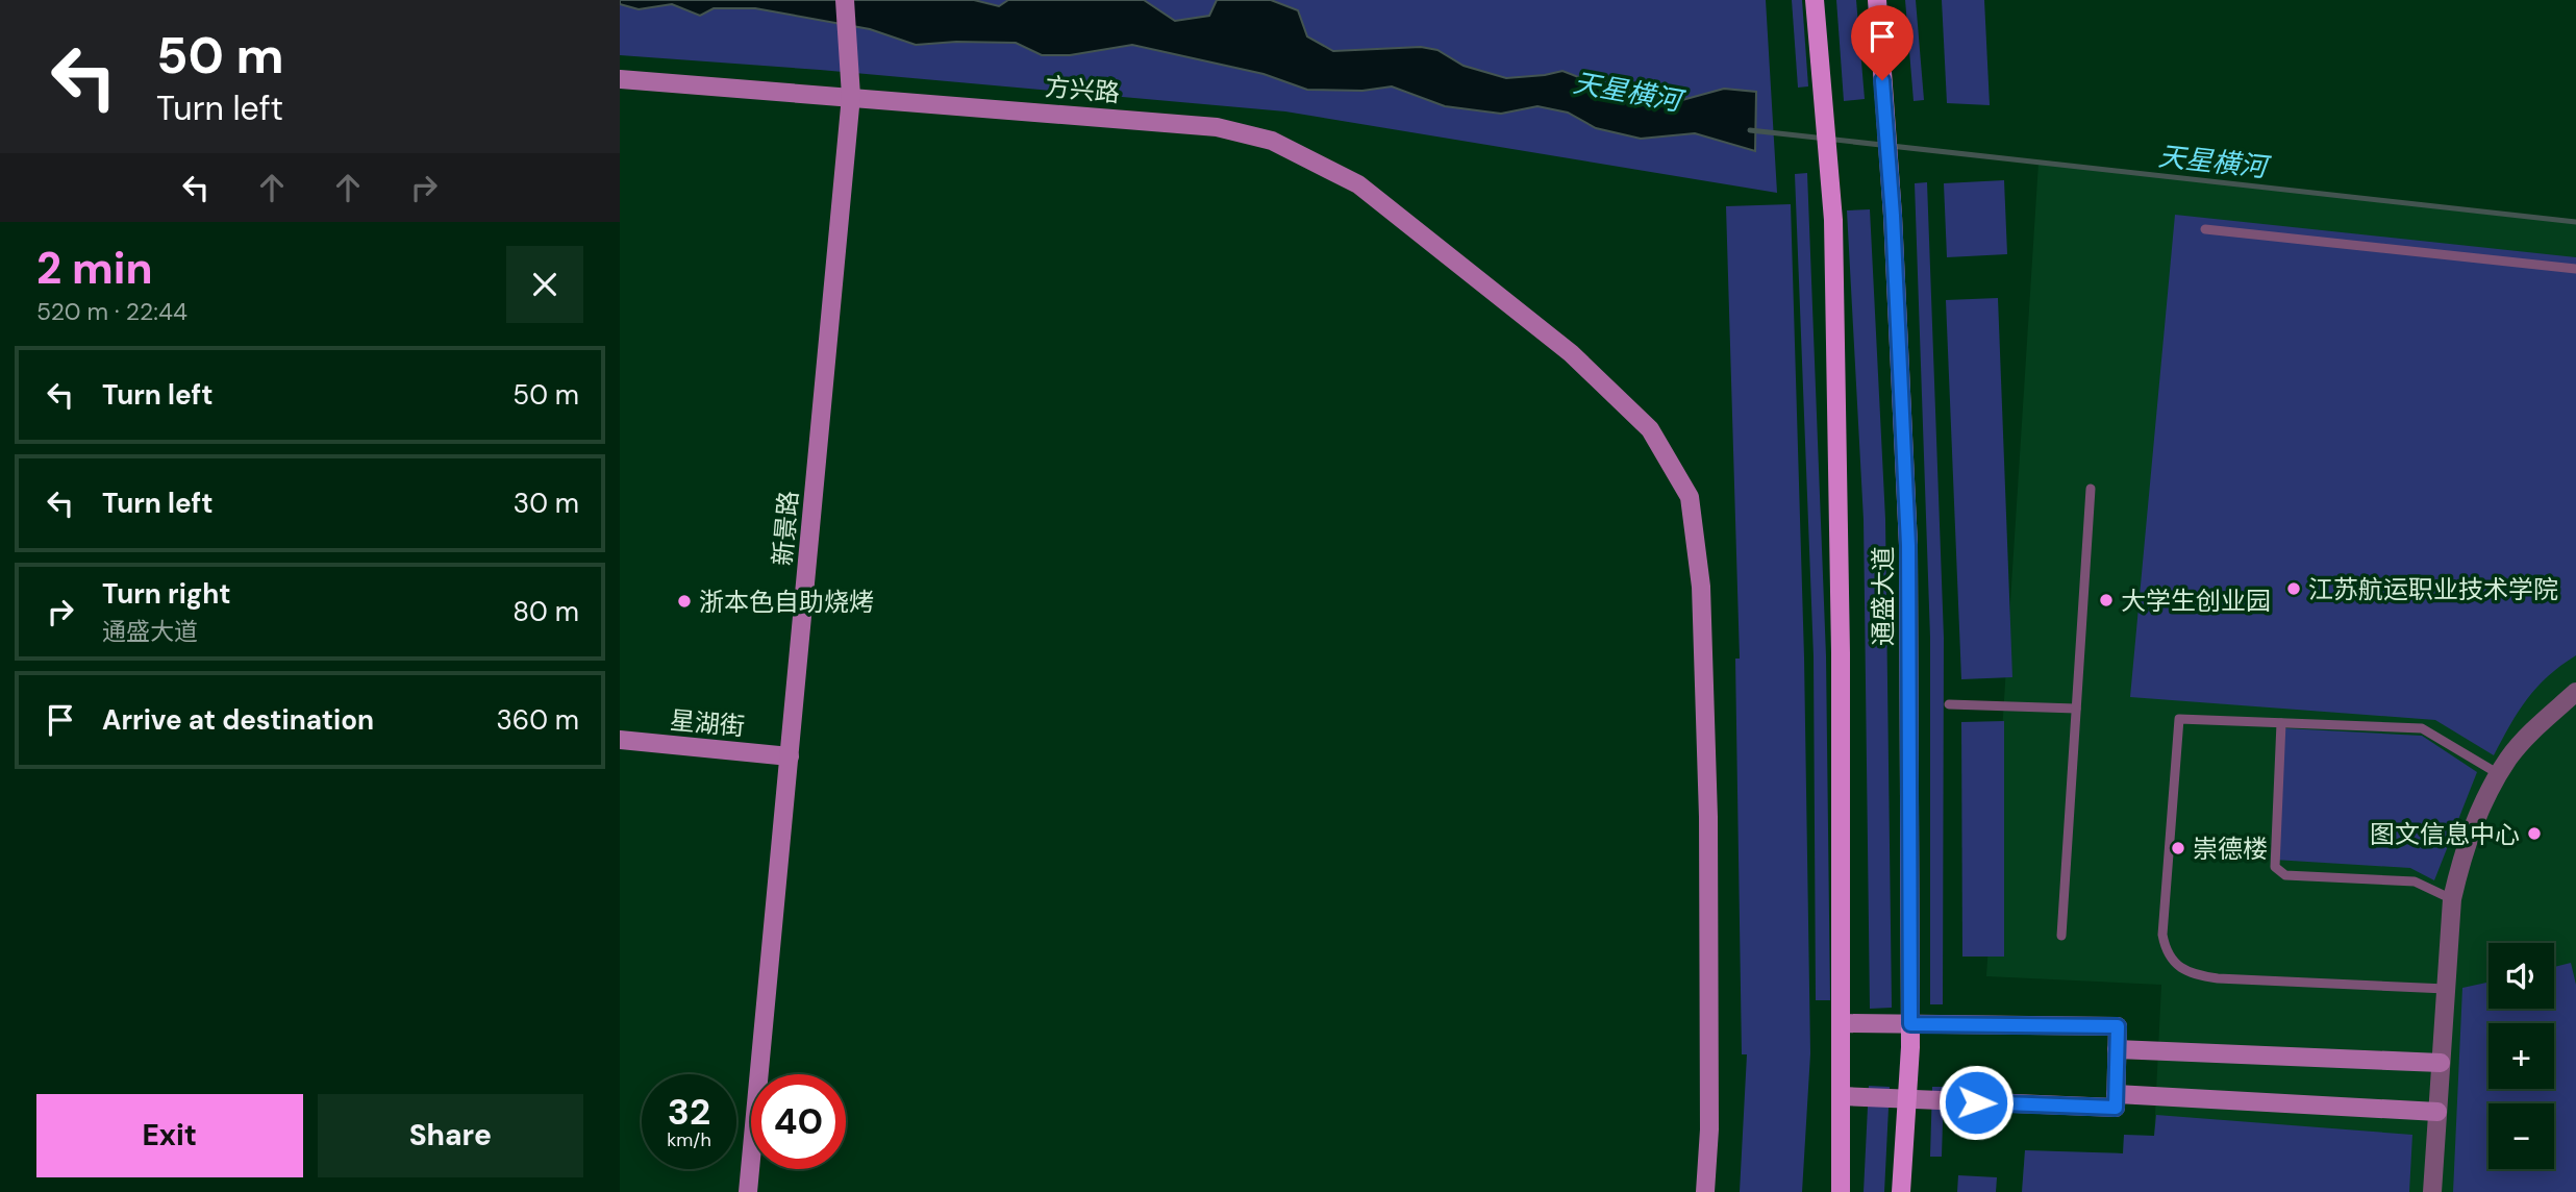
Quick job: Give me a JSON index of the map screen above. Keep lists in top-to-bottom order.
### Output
{
  "streets": {
    "main road": ["通盛大道"],
    "street": ["方兴路", "新景路", "星湖街"]
  },
  "crossings": [
    ["方兴路", "新景路"],
    ["新景路", "星湖街"]
  ],
  "water": ["天星横河"],
  "places": [
    "江苏航运职业技术学院",
    "大学生创业园",
    "浙本色自助烧烤",
    "图文信息中心",
    "崇德楼"
  ],
  "page": {
    "turn": ["50 m", "Turn left"],
    "heading": ["2 min", "520 m · 22:44"],
    "list": [
      {
        "name": "Turn left",
        "value": "50 m"
      },
      {
        "name": "Turn left",
        "value": "30 m"
      },
      {
        "name": "Turn right",
        "note": "通盛大道",
        "value": "80 m"
      },
      {
        "name": "Arrive at destination",
        "value": "360 m"
      }
    ],
    "map_buttons": ["+", "−"],
    "speed": "32 km/h",
    "limit": "40",
    "buttons": ["Exit", "Share"]
  }
}
